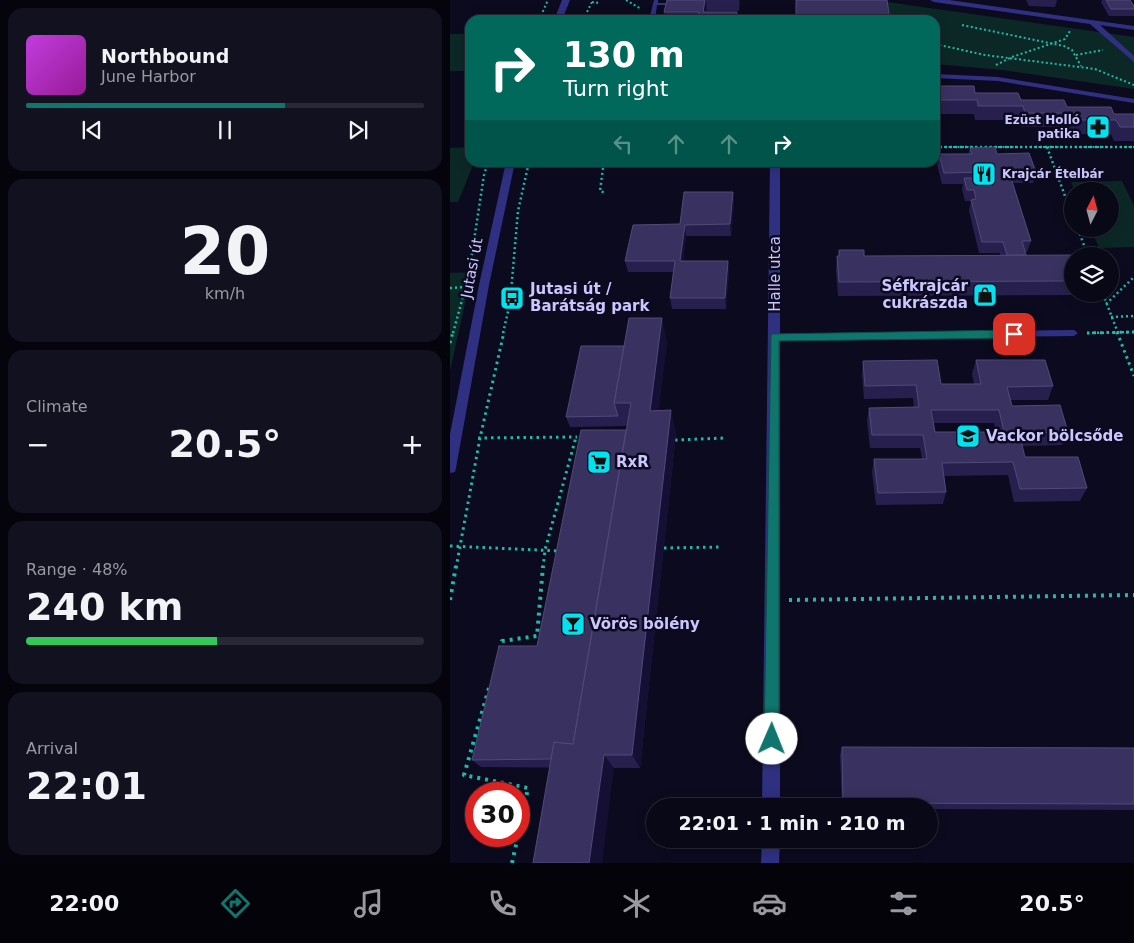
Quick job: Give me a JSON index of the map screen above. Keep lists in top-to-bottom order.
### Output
{
  "streets": {
    "street": ["Jutasi út", "Halle utca"]
  },
  "places": {
    "pharmacy": ["Ezüst Holló patika"],
    "restaurant": ["Krajcár Ételbár"],
    "shop": ["Séfkrajcár cukrászda"],
    "bus stop": ["Jutasi út / Barátság park"],
    "school or university": ["Vackor bölcsőde"],
    "supermarket": ["RxR"],
    "bar": ["Vörös bölény"]
  },
  "north": "top",
  "page": {
    "turn": ["130 m", "Turn right"],
    "song": ["Northbound", "June Harbor"],
    "tile": [
      ["20", "km/h"],
      "Climate",
      ["Range · 48%", "240 km"],
      ["Arrival", "22:01"]
    ],
    "heat": ["−", "20.5°", "+"],
    "limit": "30",
    "trip": "22:01 · 1 min · 210 m",
    "tabs": ["22:00", "20.5°"]
  }
}
